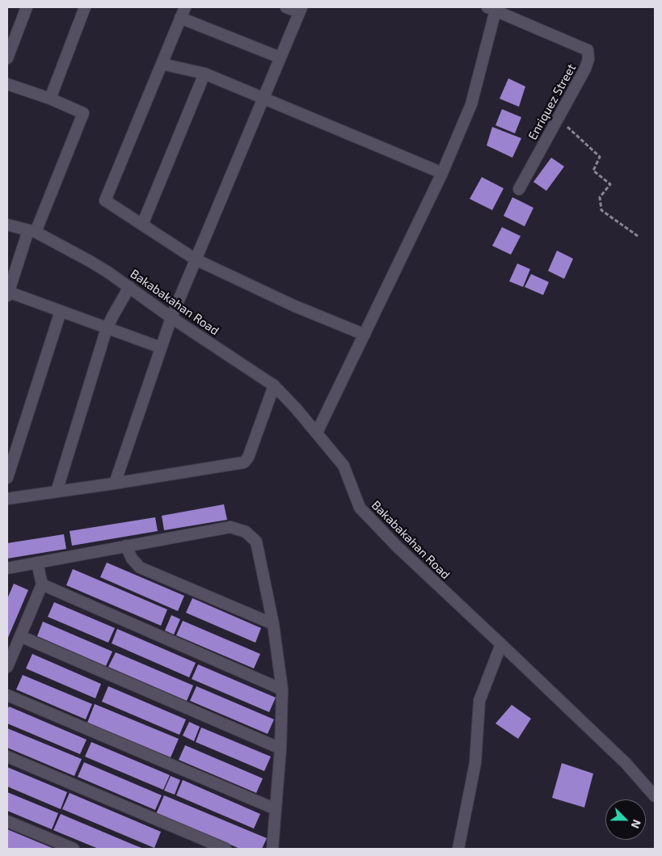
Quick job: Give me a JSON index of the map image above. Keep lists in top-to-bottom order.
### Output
{
  "streets": {
    "street": ["Enriquez Street", "Bakabakahan Road"]
  },
  "north": "bottom right"
}
